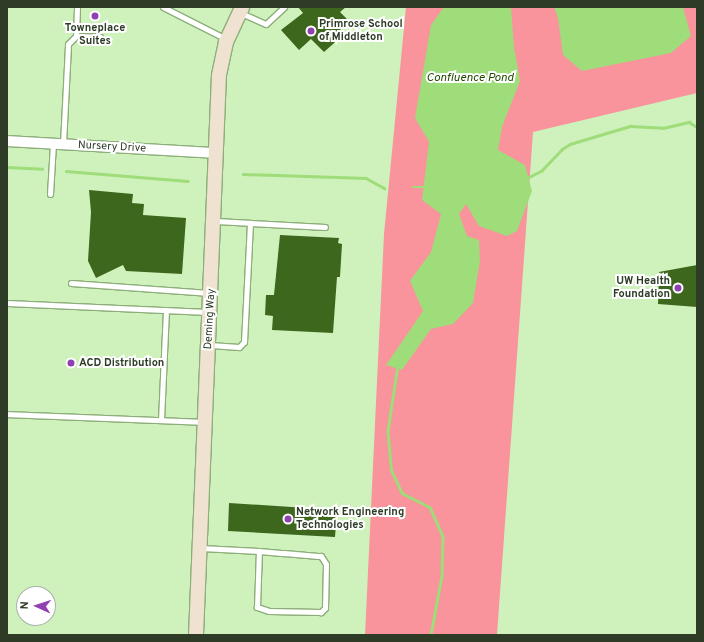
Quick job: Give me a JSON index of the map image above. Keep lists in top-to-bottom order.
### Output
{
  "streets": {
    "street": ["Nursery Drive", "Deming Way"]
  },
  "crossings": [
    ["Nursery Drive", "Deming Way"]
  ],
  "water": ["Confluence Pond"],
  "places": [
    "Towneplace Suites",
    "Primrose School of Middleton",
    "UW Health Foundation",
    "ACD Distribution",
    "Network Engineering Technologies"
  ],
  "north": "left"
}
